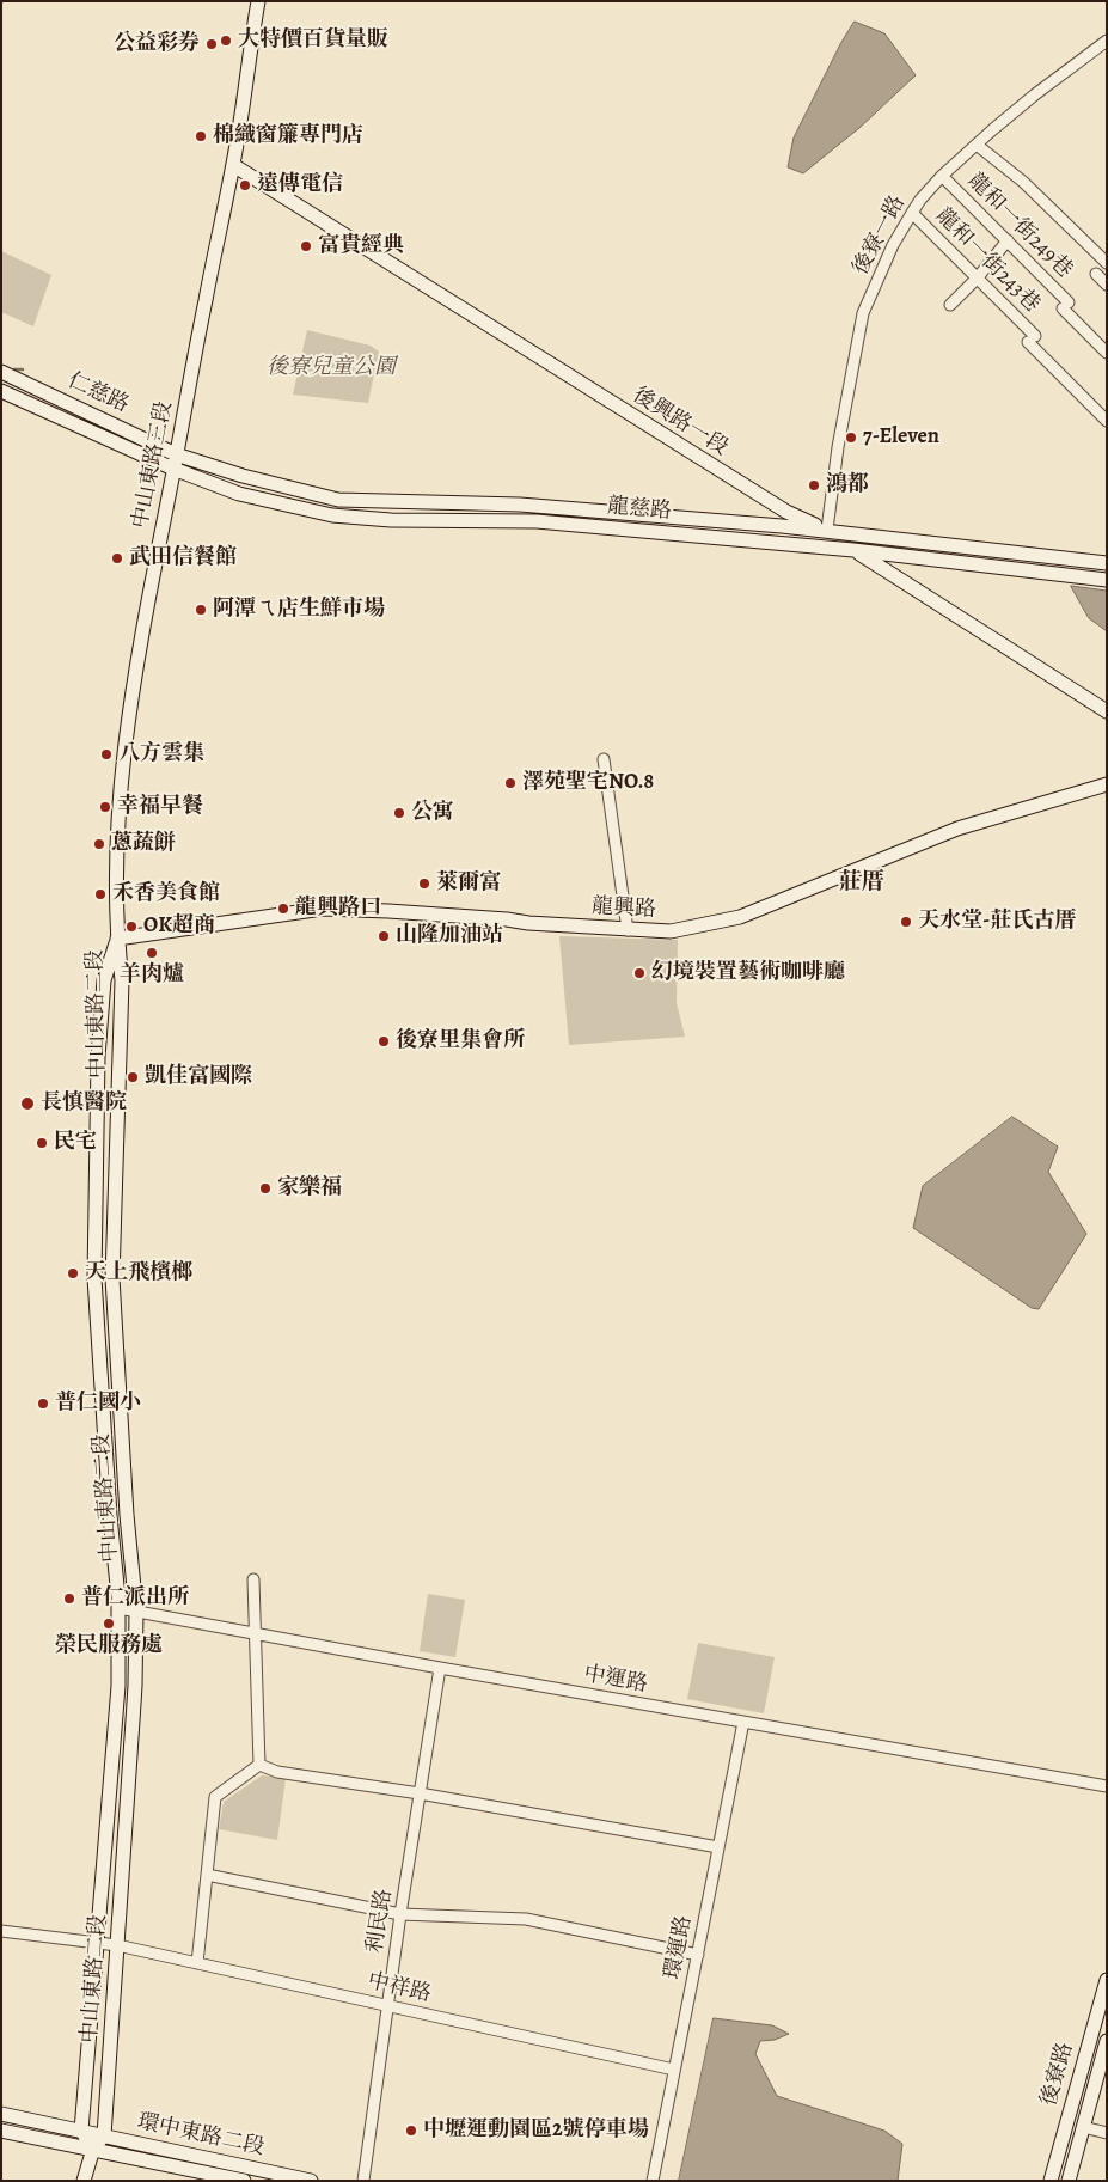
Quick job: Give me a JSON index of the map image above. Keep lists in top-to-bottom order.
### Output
{
  "streets": {
    "street": [
      "龍和一街249巷",
      "後寮一路",
      "龍和一街243巷",
      "仁慈路",
      "後興路一段",
      "中山東路三段",
      "龍慈路",
      "龍興路",
      "中山東路二段",
      "中運路",
      "利民路",
      "環運路",
      "中祥路",
      "後寮路",
      "環中東路二段"
    ]
  },
  "crossings": [
    ["龍和一街249巷", "後寮一路"],
    ["後寮一路", "龍和一街243巷"],
    ["後寮一路", "後興路一段"],
    ["後寮一路", "龍慈路"],
    ["仁慈路", "中山東路三段"],
    ["仁慈路", "龍慈路"],
    ["後興路一段", "中山東路三段"],
    ["後興路一段", "龍慈路"],
    ["中山東路三段", "龍慈路"],
    ["中山東路三段", "龍興路"],
    ["中山東路三段", "中山東路二段"],
    ["龍興路", "中山東路二段"],
    ["中山東路二段", "中運路"],
    ["中山東路二段", "中祥路"],
    ["中山東路二段", "環中東路二段"],
    ["中運路", "利民路"],
    ["中運路", "環運路"],
    ["利民路", "中祥路"],
    ["環運路", "中祥路"]
  ],
  "districts": ["莊厝"],
  "parks": ["後寮兒童公園"],
  "places": [
    "大特價百貨量販",
    "公益彩券",
    "棉織窗簾專門店",
    "遠傳電信",
    "富貴經典",
    "7-Eleven",
    "鴻都",
    "武田信餐館",
    "阿潭ㄟ店生鮮市場",
    "八方雲集",
    "澤苑聖宅NO.8",
    "幸福早餐",
    "公寓",
    "蔥蔬餅",
    "萊爾富",
    "禾香美食館",
    "龍興路口",
    "天水堂-莊氏古厝",
    "OK超商",
    "山隆加油站",
    "羊肉爐",
    "幻境裝置藝術咖啡廳",
    "後寮里集會所",
    "凱佳富國際",
    "長慎醫院",
    "民宅",
    "家樂福",
    "天上飛檳榔",
    "普仁國小",
    "普仁派出所",
    "榮民服務處",
    "中壢運動園區2號停車場"
  ]
}
